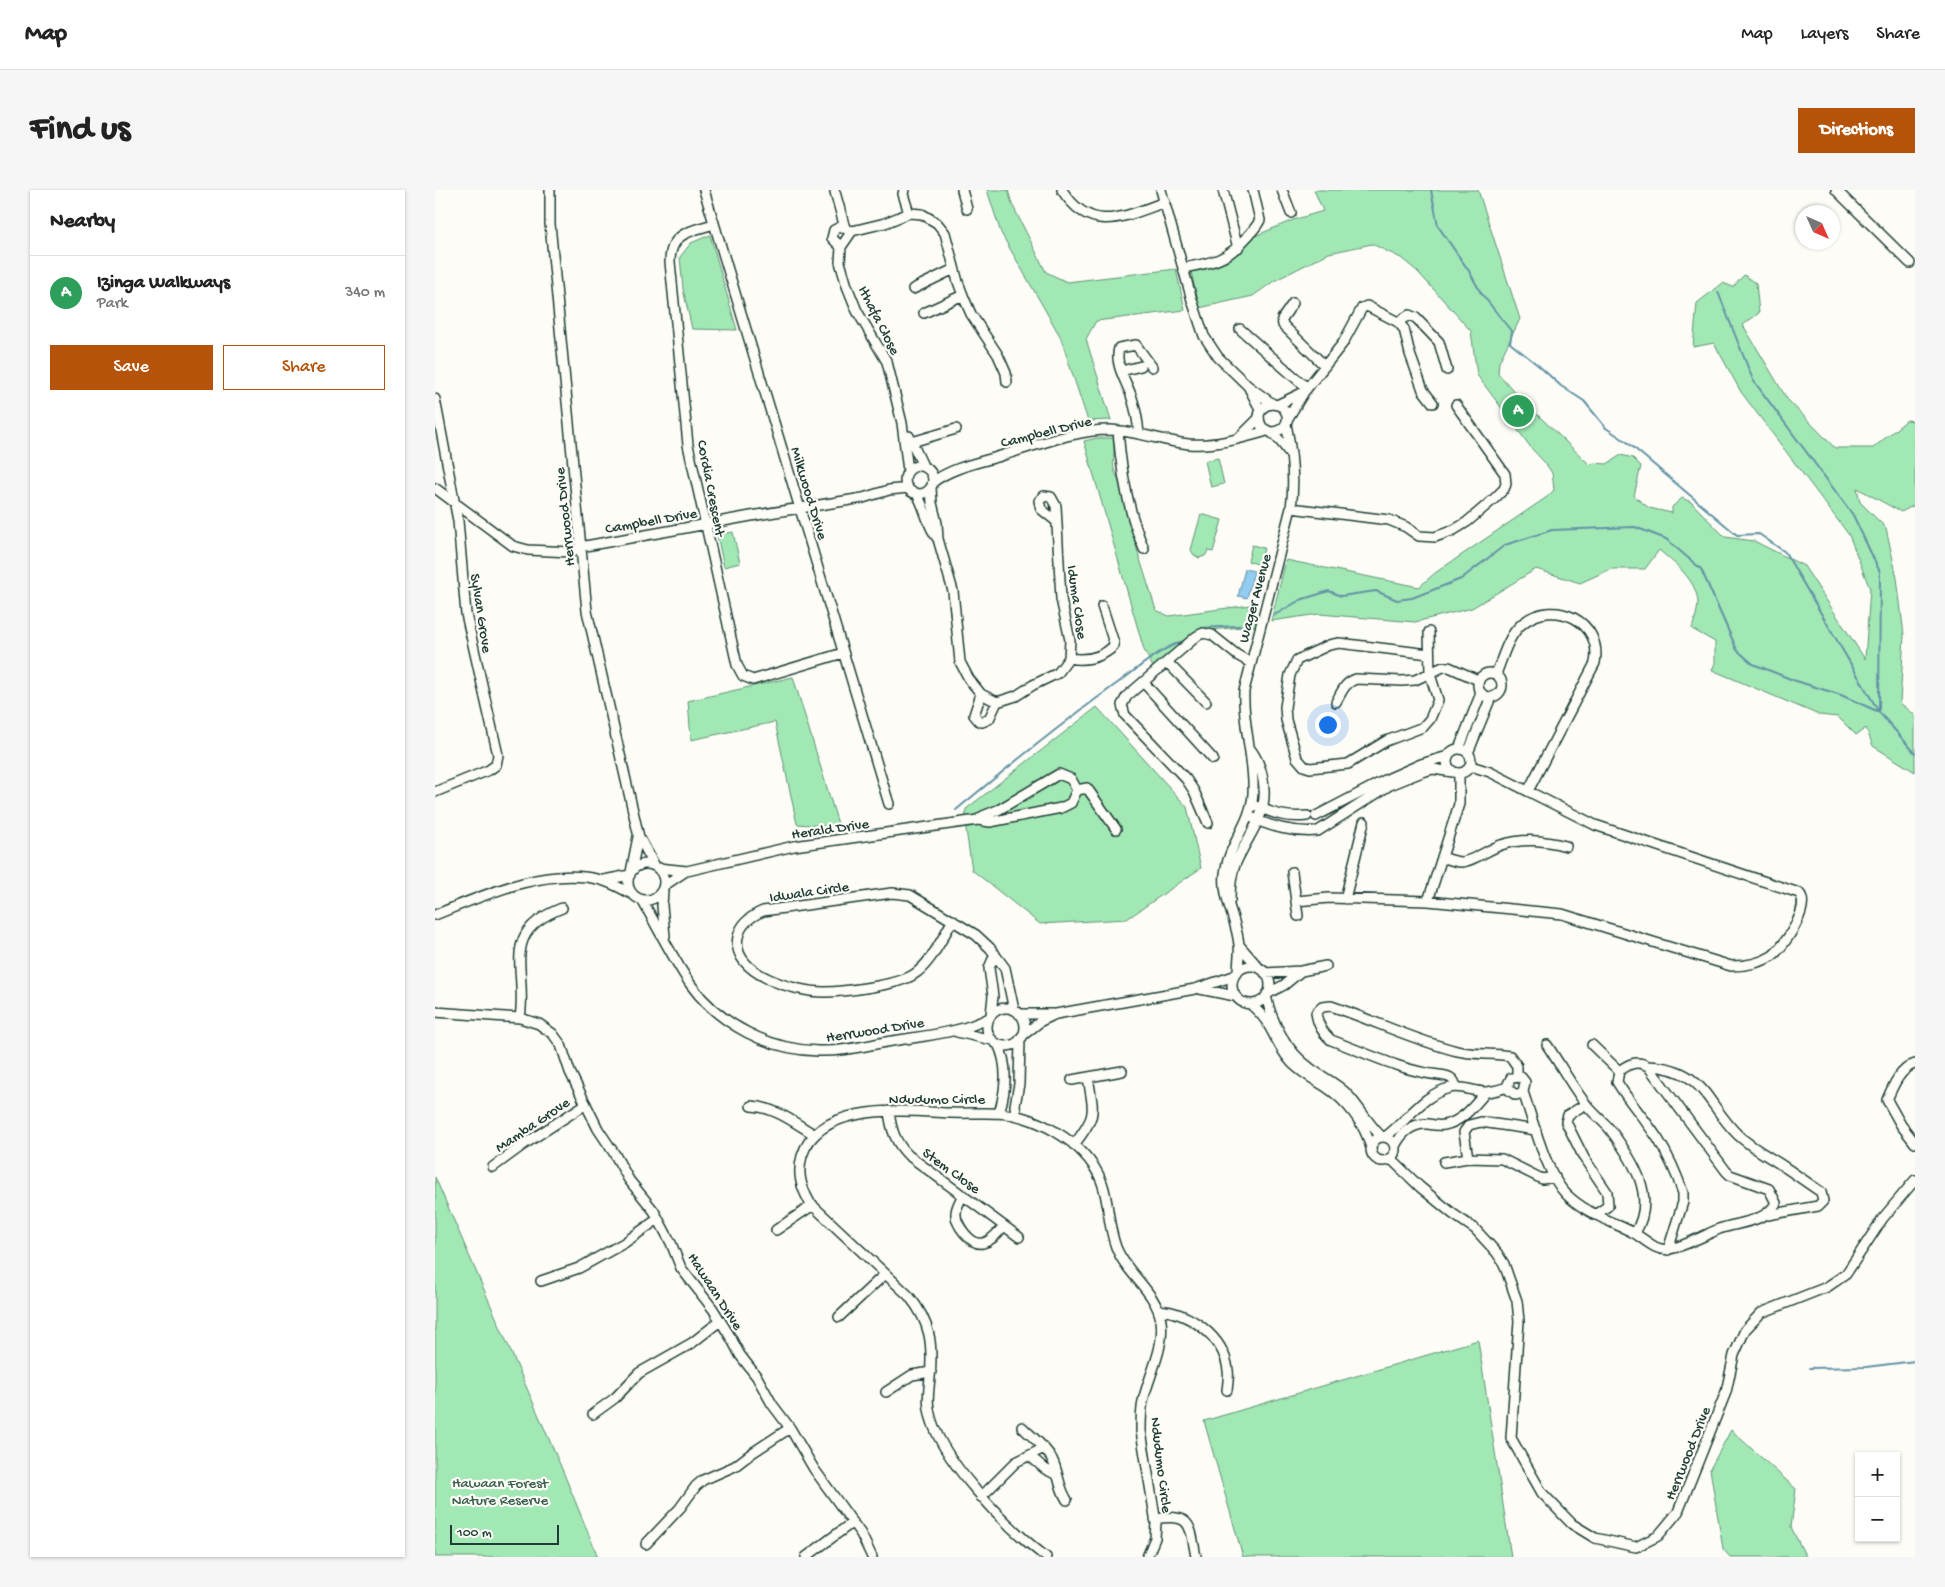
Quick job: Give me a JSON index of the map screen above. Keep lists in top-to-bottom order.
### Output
{
  "streets": {
    "street": [
      "Ithafa Close",
      "Campbell Drive",
      "Cordia Crescent",
      "Milkwood Drive",
      "Herrwood Drive",
      "Wager Avenue",
      "Iduma Close",
      "Sylvan Grove",
      "Herald Drive",
      "Idwala Circle",
      "Ndudumo Circle",
      "Mamba Grove",
      "Stem Close",
      "Hawaan Drive"
    ]
  },
  "crossings": [
    ["Campbell Drive", "Cordia Crescent"],
    ["Campbell Drive", "Milkwood Drive"],
    ["Campbell Drive", "Herrwood Drive"],
    ["Campbell Drive", "Wager Avenue"],
    ["Campbell Drive", "Sylvan Grove"],
    ["Cordia Crescent", "Milkwood Drive"],
    ["Herrwood Drive", "Herald Drive"],
    ["Herrwood Drive", "Idwala Circle"],
    ["Ndudumo Circle", "Stem Close"],
    ["Mamba Grove", "Hawaan Drive"]
  ],
  "parks": ["Hawaan Forest Nature Reserve"],
  "scale_bar": "100 m",
  "north": "bottom right",
  "page": {
    "header": "Map",
    "nav": ["Map", "Layers", "Share"],
    "buttons": [
      "Directions",
      ["Save", "Share"]
    ],
    "title": "Find us",
    "heading": "Nearby",
    "list": [
      {
        "mark": "A",
        "name": "Izinga Walkways",
        "note": "Park",
        "value": "340 m"
      }
    ],
    "pins": "A",
    "map_buttons": ["+", "−"],
    "scale": "100 m"
  }
}
